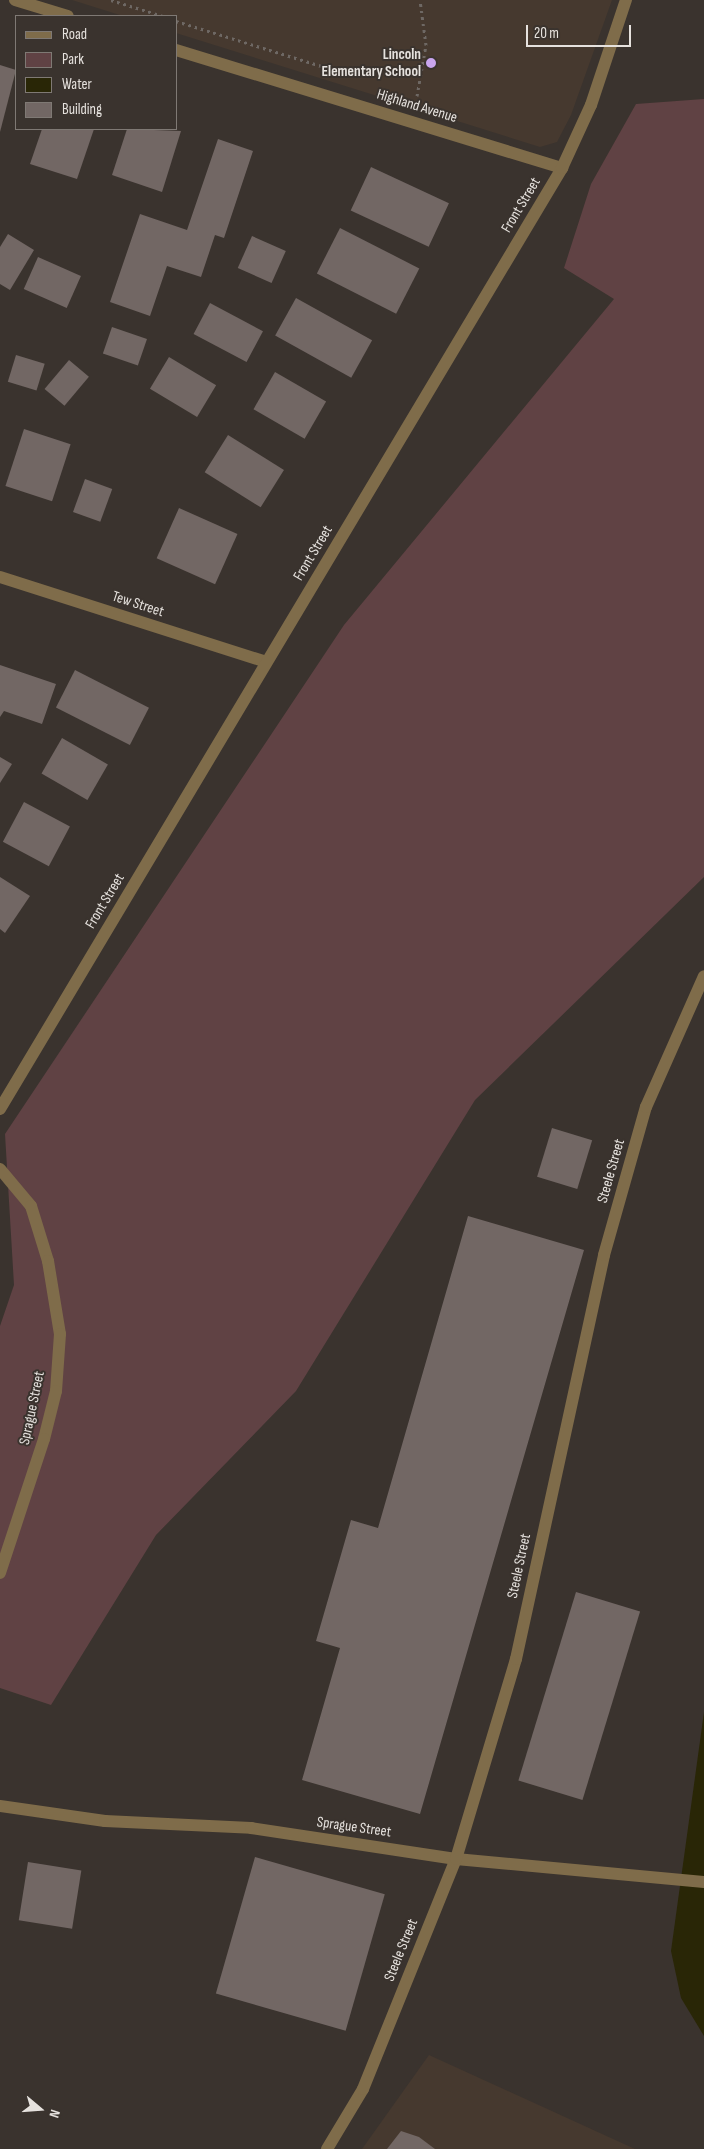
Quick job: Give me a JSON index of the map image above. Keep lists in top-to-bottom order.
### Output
{
  "streets": {
    "street": [
      "Highland Avenue",
      "Front Street",
      "Tew Street",
      "Steele Street",
      "Sprague Street"
    ]
  },
  "crossings": [
    ["Highland Avenue", "Front Street"],
    ["Front Street", "Tew Street"],
    ["Steele Street", "Sprague Street"]
  ],
  "places": ["Lincoln Elementary School"],
  "legend": [
    "Road",
    "Park",
    "Water",
    "Building"
  ],
  "scale_bar": "20 m",
  "north": "right"
}
